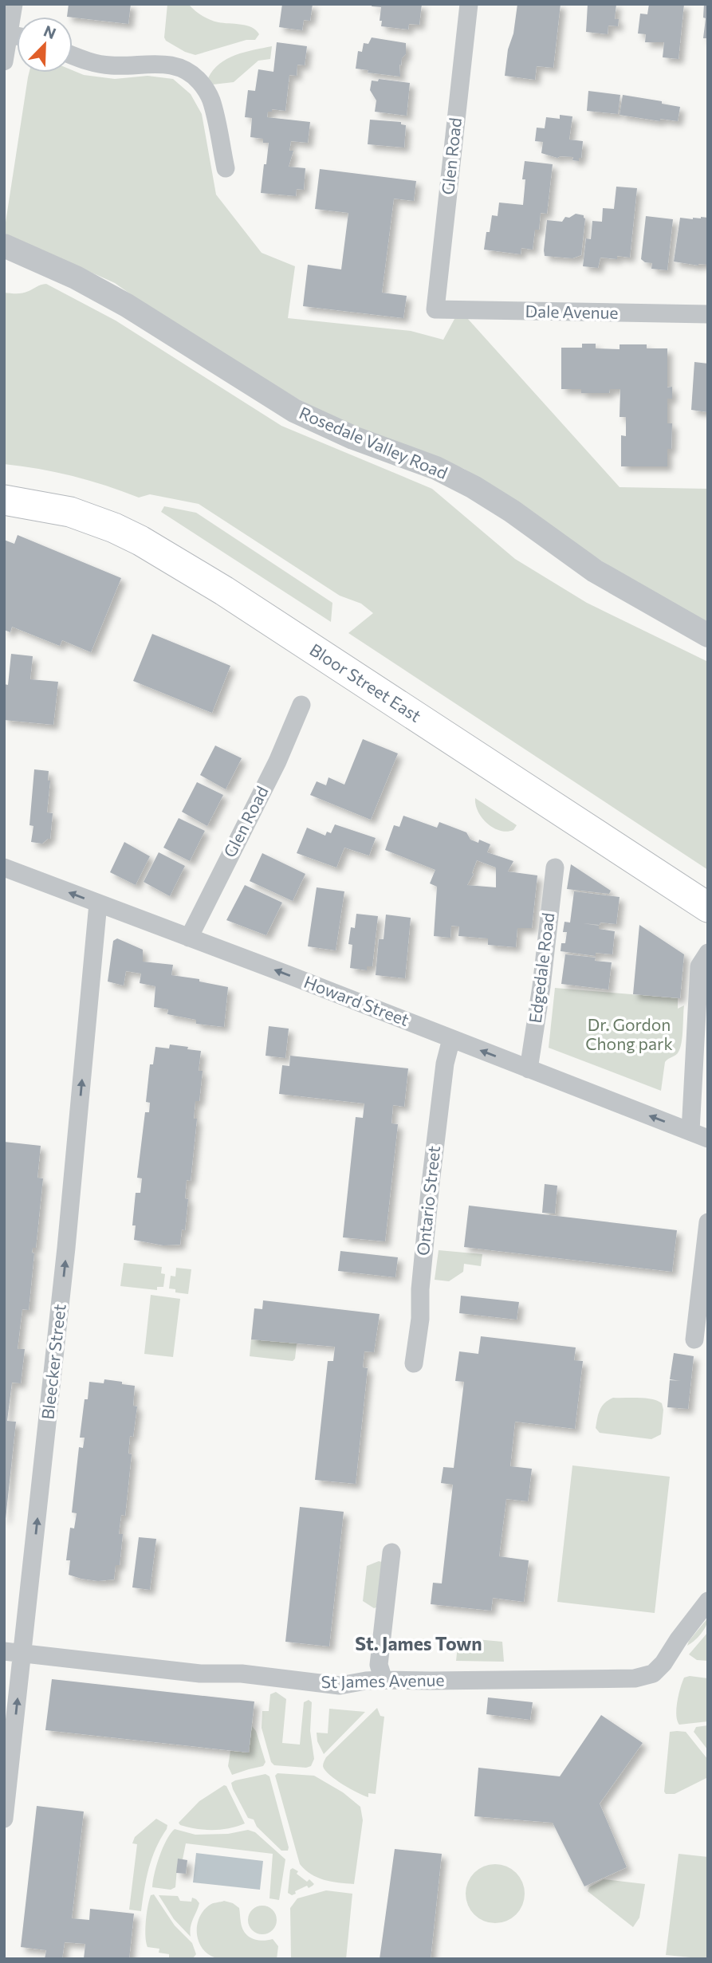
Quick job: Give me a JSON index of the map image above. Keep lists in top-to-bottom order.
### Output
{
  "streets": {
    "main road": ["Bloor Street East"],
    "street": [
      "Glen Road",
      "Dale Avenue",
      "Rosedale Valley Road",
      "Edgedale Road",
      "Howard Street",
      "Ontario Street",
      "Bleecker Street",
      "St James Avenue"
    ]
  },
  "crossings": [
    ["Glen Road", "Dale Avenue"],
    ["Glen Road", "Howard Street"],
    ["Edgedale Road", "Howard Street"],
    ["Howard Street", "Ontario Street"],
    ["Howard Street", "Bleecker Street"],
    ["Bleecker Street", "St James Avenue"]
  ],
  "one_way": ["Howard Street", "Bleecker Street"],
  "districts": ["St. James Town"],
  "parks": ["Dr. Gordon Chong park"],
  "north": "top right"
}
